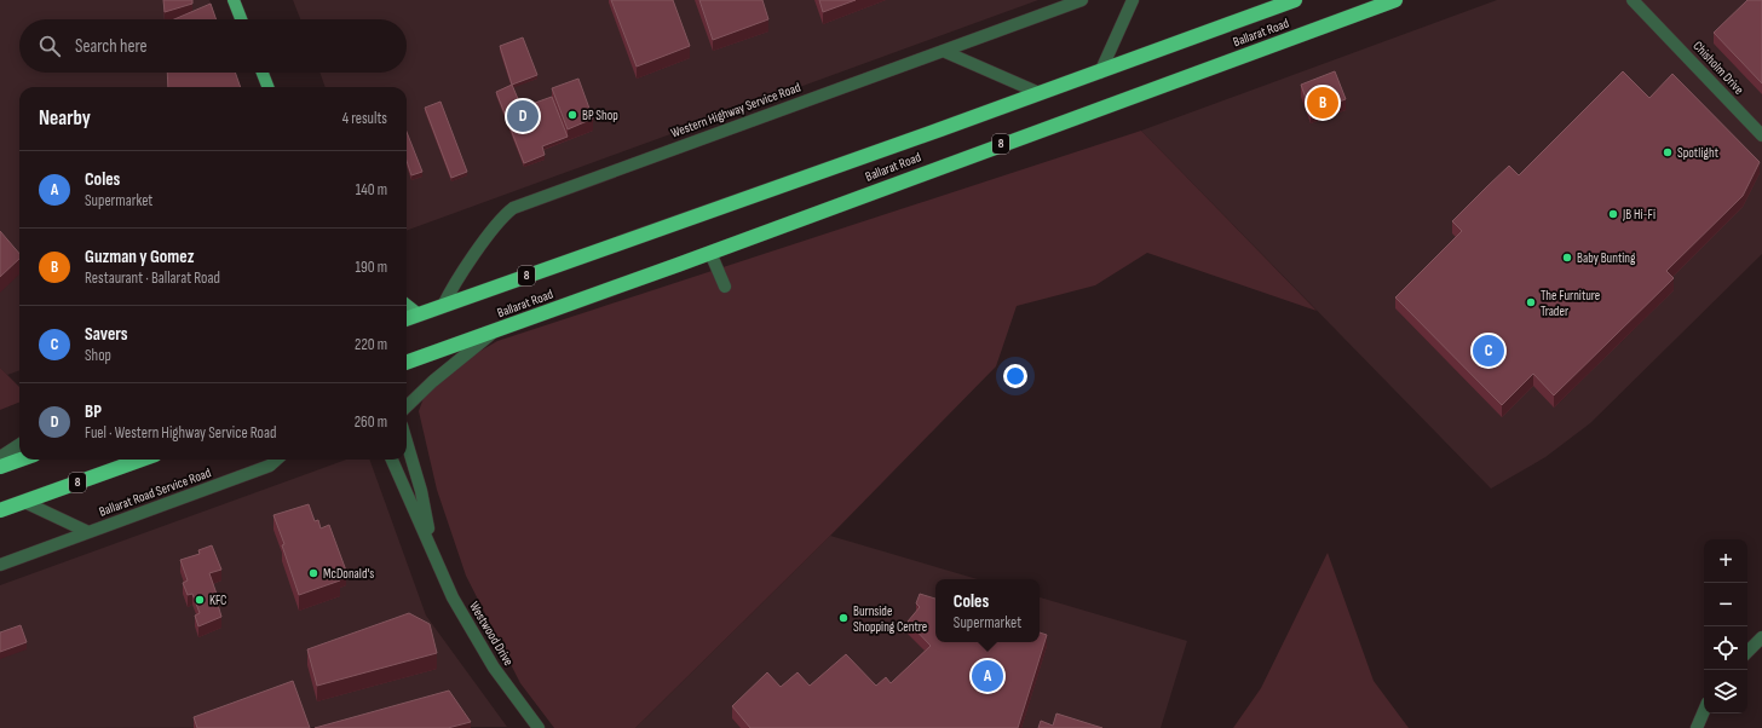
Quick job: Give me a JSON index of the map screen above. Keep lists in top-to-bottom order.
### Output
{
  "streets": {
    "highway": ["Ballarat Road", "8"],
    "street": [
      "Chisholm Drive",
      "Western Highway Service Road",
      "Ballarat Road Service Road",
      "Westwood Drive"
    ]
  },
  "crossings": [
    ["Ballarat Road", "Western Highway Service Road"],
    ["8", "Ballarat Road Service Road"]
  ],
  "places": [
    "BP Shop",
    "Spotlight",
    "JB Hi-Fi",
    "Baby Bunting",
    "The Furniture Trader",
    "McDonald's",
    "KFC",
    "Burnside Shopping Centre"
  ],
  "page": {
    "search": "Search here",
    "pins": [
      "B",
      "D",
      "C",
      "A"
    ],
    "heading": ["Nearby", "4 results"],
    "list": [
      {
        "mark": "A",
        "name": "Coles",
        "note": "Supermarket",
        "value": "140 m"
      },
      {
        "mark": "B",
        "name": "Guzman y Gomez",
        "note": "Restaurant · Ballarat Road",
        "value": "190 m"
      },
      {
        "mark": "C",
        "name": "Savers",
        "note": "Shop",
        "value": "220 m"
      },
      {
        "mark": "D",
        "name": "BP",
        "note": "Fuel · Western Highway Service Road",
        "value": "260 m"
      }
    ],
    "map_buttons": ["+", "−"],
    "popup": ["Coles", "Supermarket"]
  }
}
